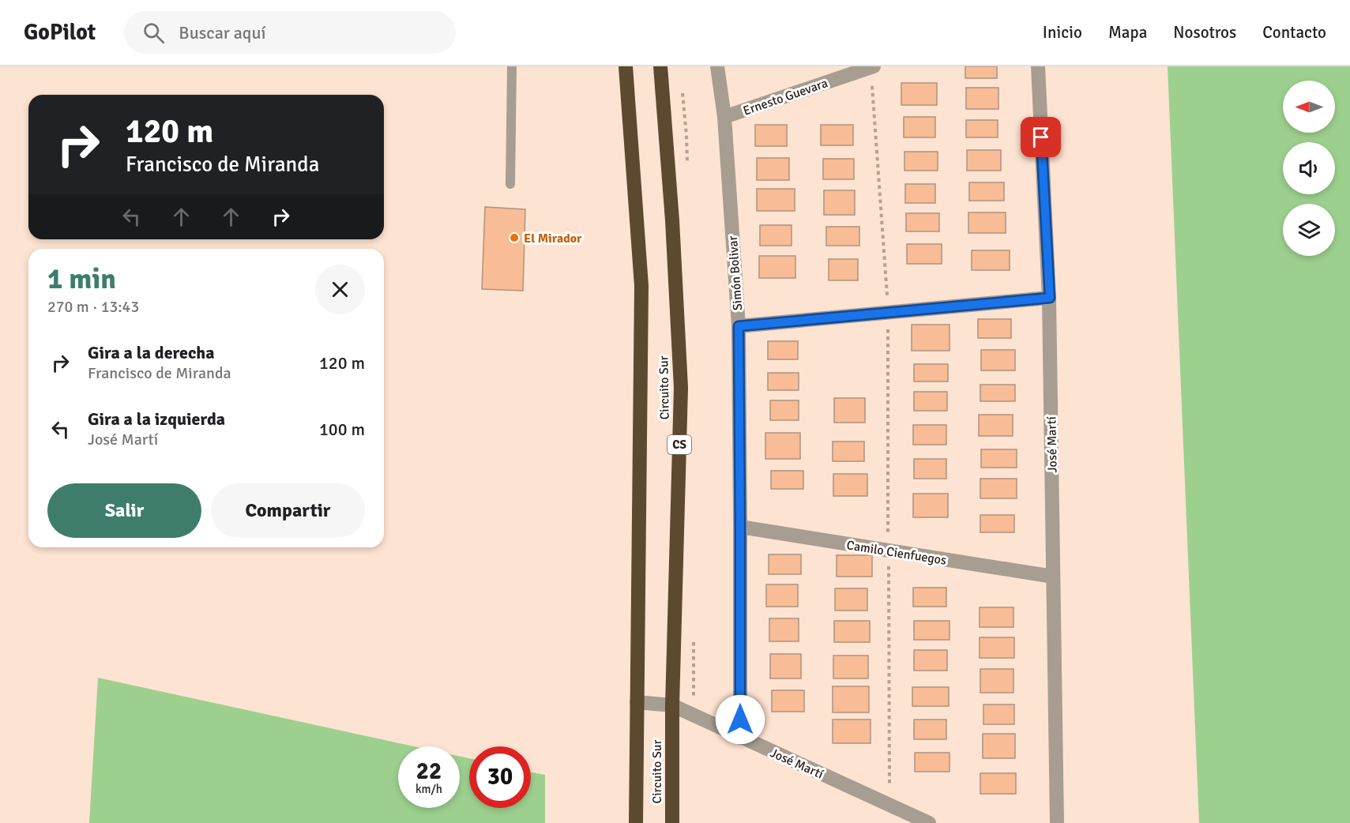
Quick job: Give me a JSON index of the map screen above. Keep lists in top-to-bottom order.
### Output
{
  "streets": {
    "highway": ["Circuito Sur", "CS"],
    "street": [
      "Ernesto Guevara",
      "Simón Bolivar",
      "José Martí",
      "Camilo Cienfuegos"
    ]
  },
  "crossings": [
    ["Ernesto Guevara", "Simón Bolivar"],
    ["Simón Bolivar", "José Martí"],
    ["Simón Bolivar", "Camilo Cienfuegos"],
    ["Circuito Sur", "José Martí"],
    ["José Martí", "Camilo Cienfuegos"]
  ],
  "places": ["El Mirador"],
  "north": "left",
  "page": {
    "header": "GoPilot",
    "search": "Buscar aquí",
    "nav": [
      "Inicio",
      "Mapa",
      "Nosotros",
      "Contacto"
    ],
    "turn": ["120 m", "Francisco de Miranda"],
    "heading": ["1 min", "270 m · 13:43"],
    "list": [
      {
        "name": "Gira a la derecha",
        "note": "Francisco de Miranda",
        "value": "120 m"
      },
      {
        "name": "Gira a la izquierda",
        "note": "José Martí",
        "value": "100 m"
      }
    ],
    "buttons": ["Salir", "Compartir"],
    "speed": "22 km/h",
    "limit": "30"
  }
}
